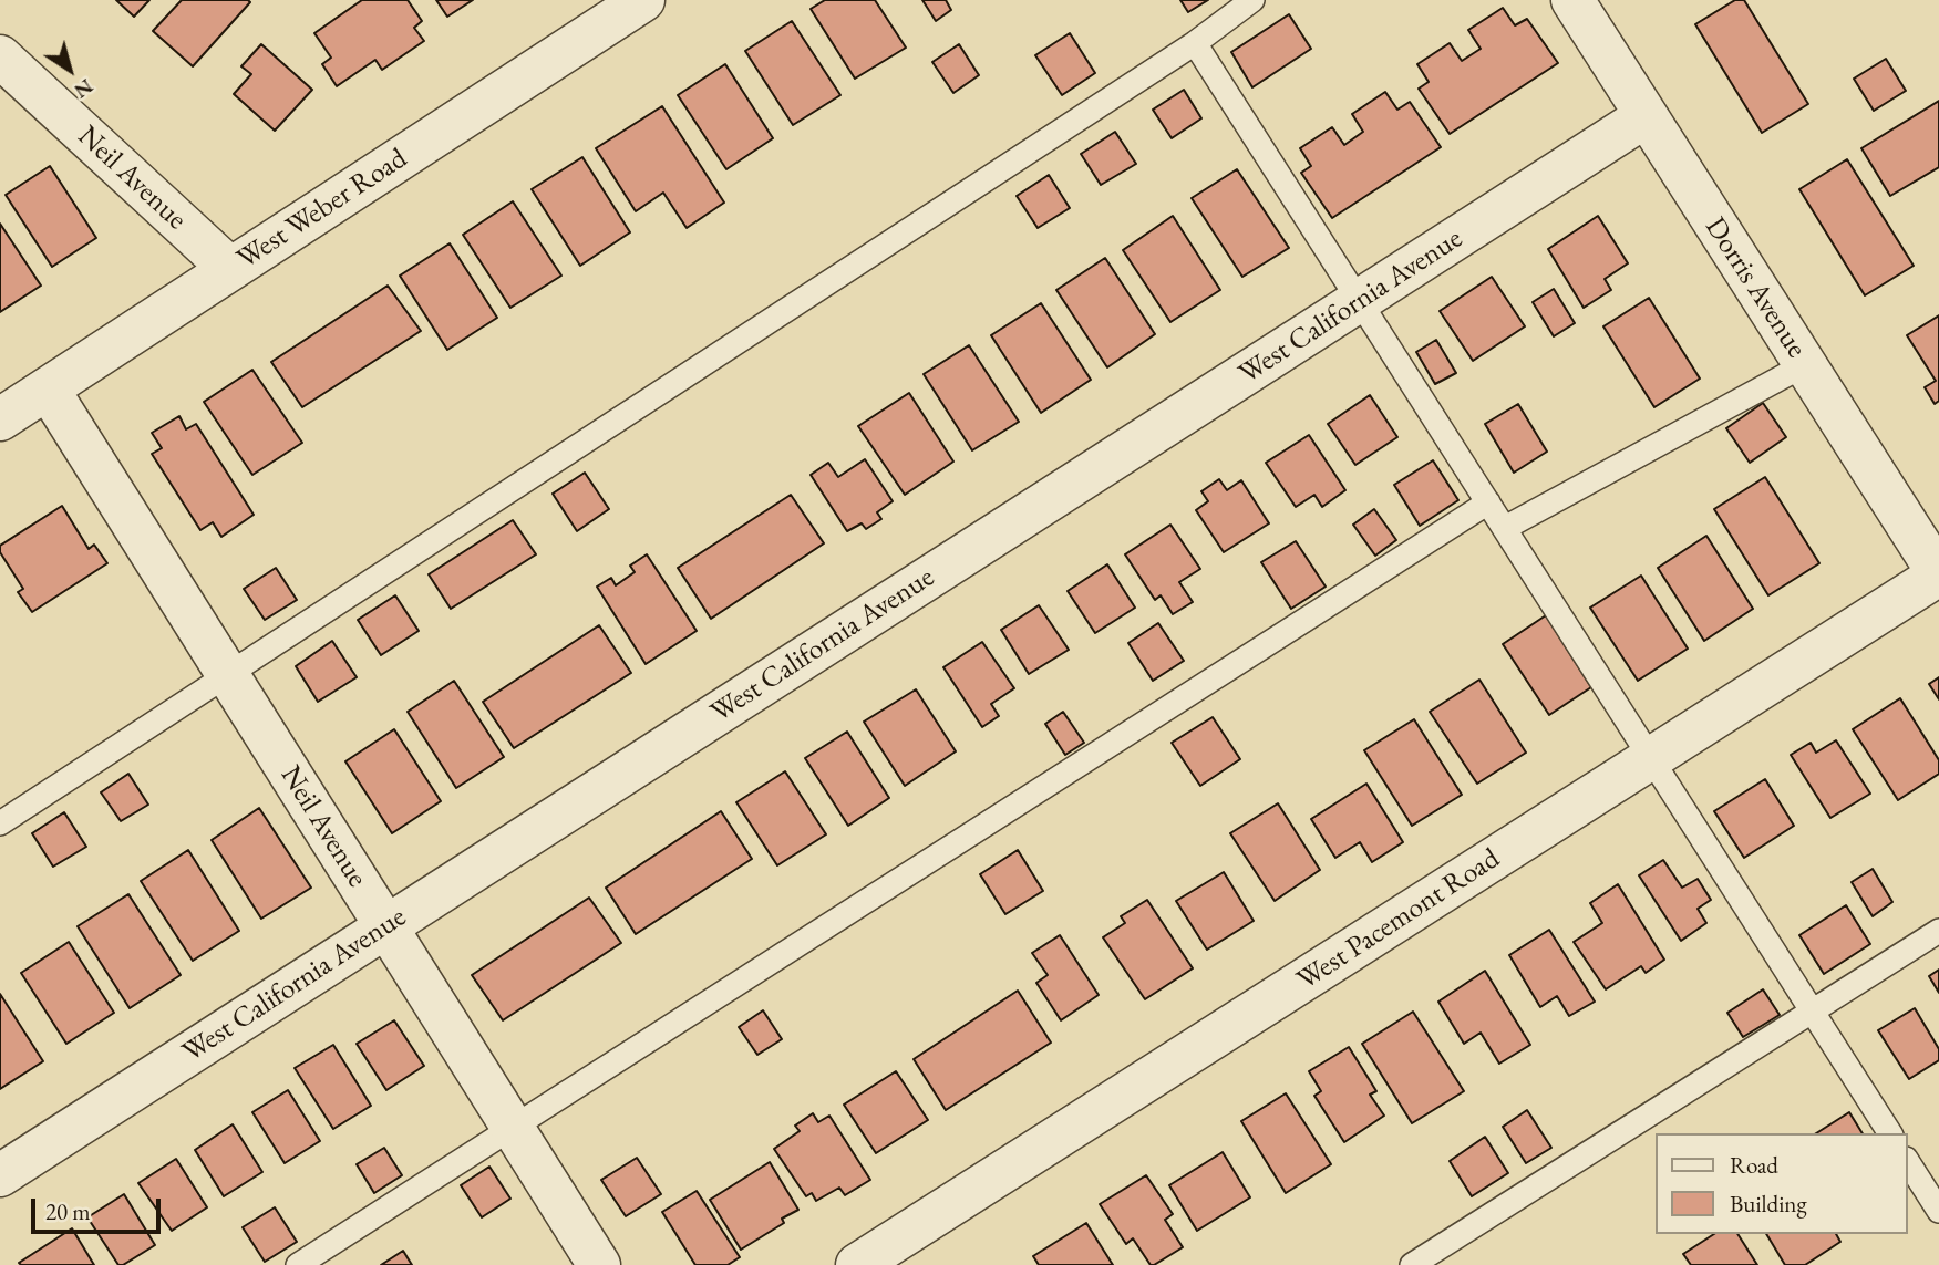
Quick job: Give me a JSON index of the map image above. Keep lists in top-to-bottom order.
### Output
{
  "streets": {
    "street": [
      "Neil Avenue",
      "West Weber Road",
      "Dorris Avenue",
      "West California Avenue",
      "West Pacemont Road"
    ]
  },
  "crossings": [
    ["Neil Avenue", "West Weber Road"],
    ["Neil Avenue", "West California Avenue"],
    ["Dorris Avenue", "West California Avenue"],
    ["Dorris Avenue", "West Pacemont Road"]
  ],
  "legend": ["Road", "Building"],
  "scale_bar": "20 m",
  "north": "bottom right"
}
